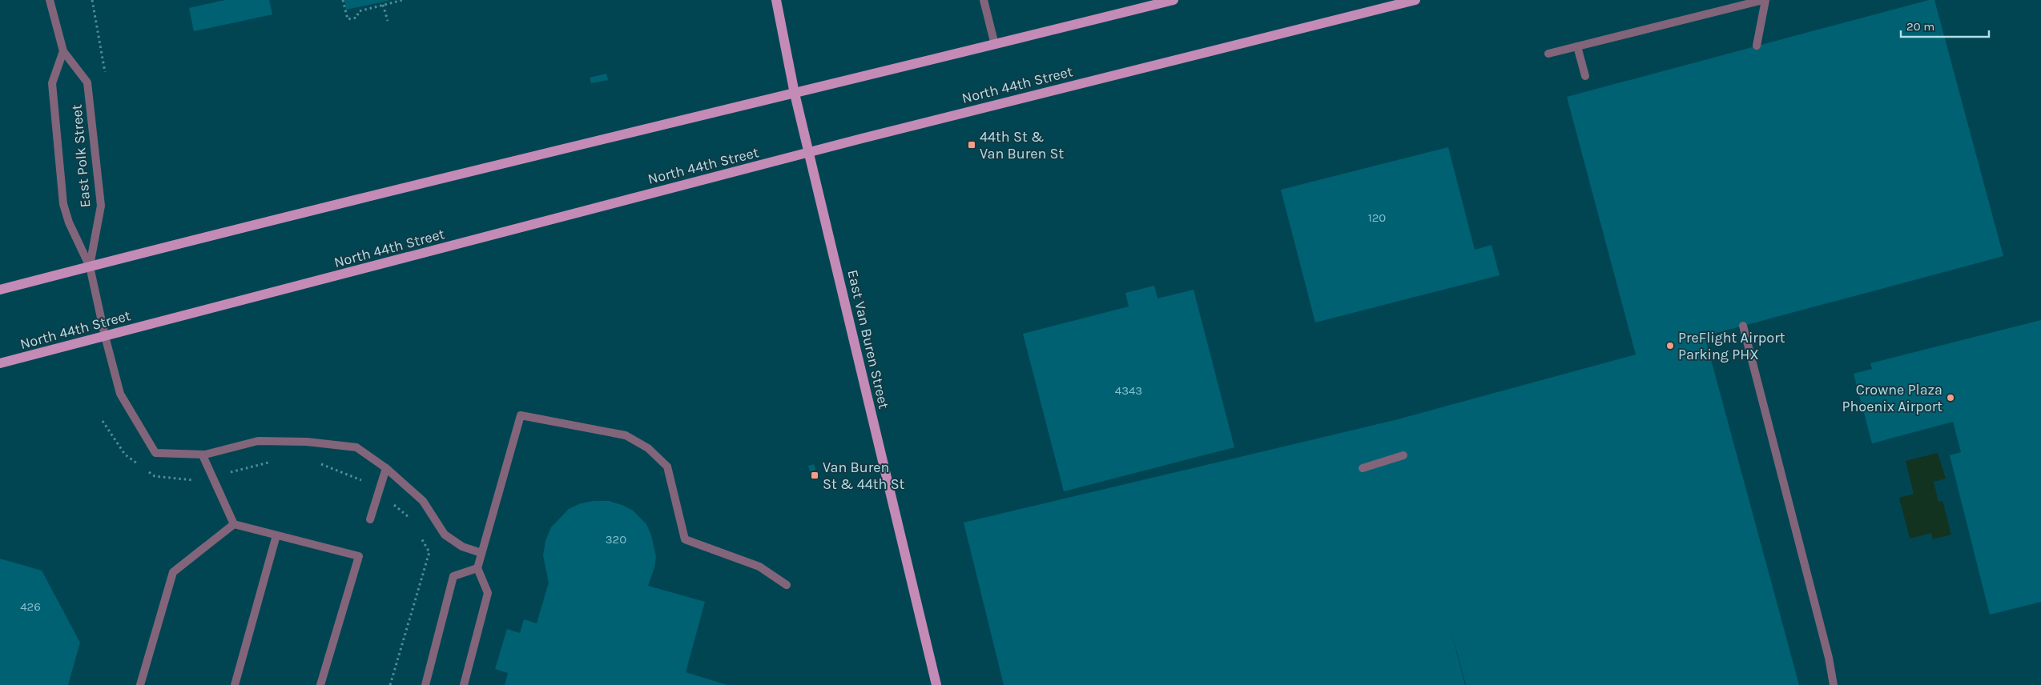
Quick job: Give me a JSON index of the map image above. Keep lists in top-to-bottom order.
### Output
{
  "streets": {
    "main road": ["North 44th Street", "East Van Buren Street"],
    "street": ["East Polk Street"]
  },
  "crossings": [
    ["North 44th Street", "East Polk Street"],
    ["North 44th Street", "East Van Buren Street"]
  ],
  "places": {
    "transit": ["44th St & Van Buren St", "Van Buren St & 44th St"],
    "other": ["PreFlight Airport Parking PHX", "Crowne Plaza Phoenix Airport"]
  },
  "house_numbers": [
    "120",
    "4343",
    "320",
    "426"
  ],
  "scale_bar": "20 m"
}
